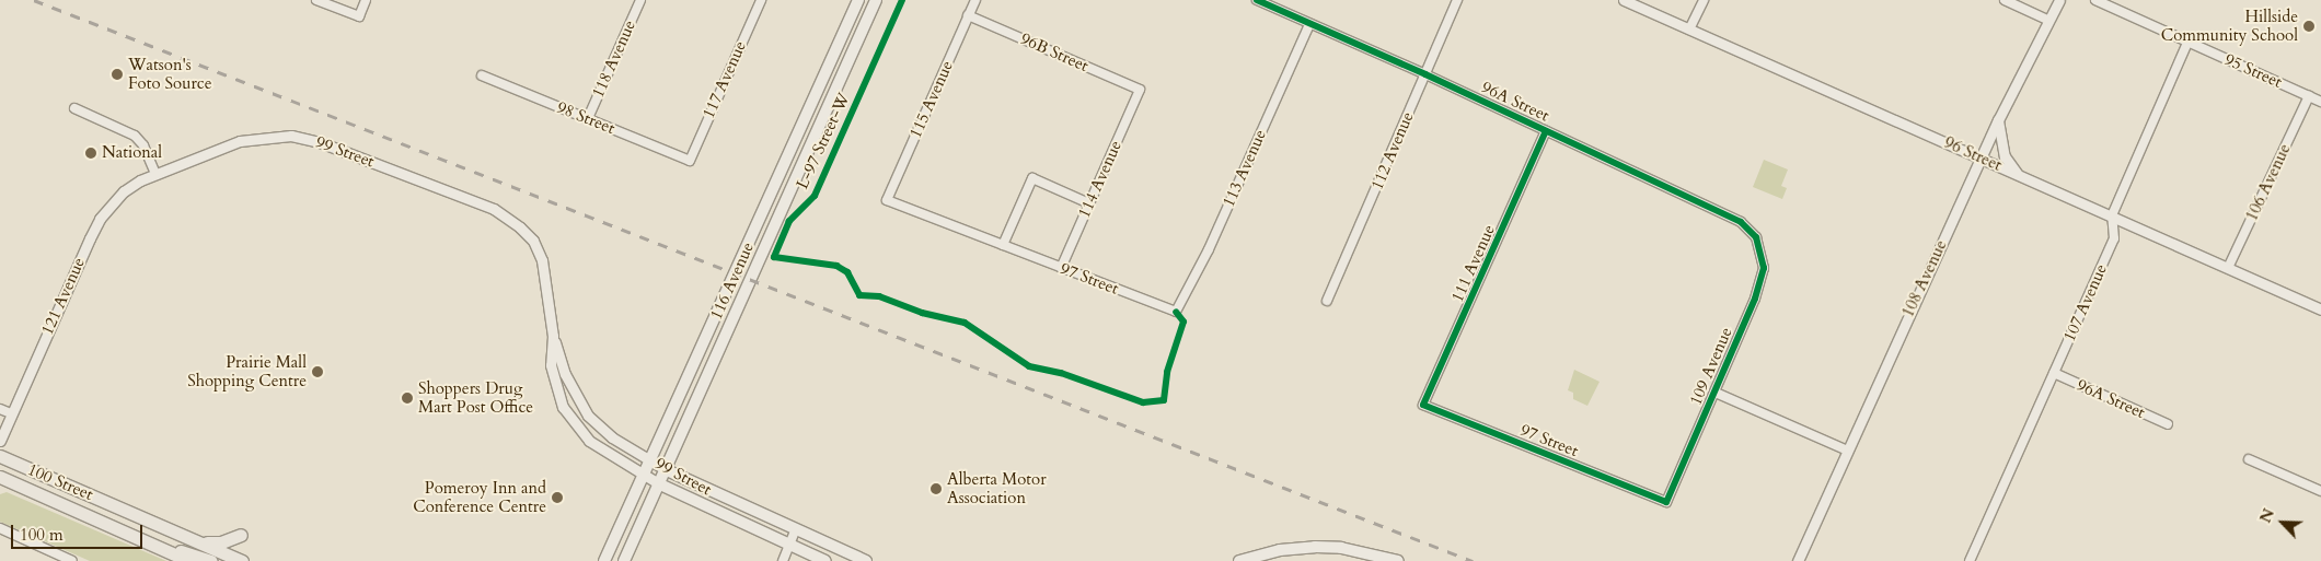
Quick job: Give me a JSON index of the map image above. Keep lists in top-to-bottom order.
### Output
{
  "streets": {
    "main road": ["99 Street", "116 Avenue", "100 Street"],
    "street": [
      "96B Street",
      "118 Avenue",
      "95 Street",
      "117 Avenue",
      "115 Avenue",
      "96A Street",
      "98 Street",
      "112 Avenue",
      "96 Street",
      "113 Avenue",
      "114 Avenue",
      "106 Avenue",
      "111 Avenue",
      "97 Street",
      "108 Avenue",
      "121 Avenue",
      "107 Avenue",
      "109 Avenue"
    ],
    "cycle path": ["L-97 Street-W"]
  },
  "crossings": [
    ["96B Street", "115 Avenue"],
    ["96B Street", "114 Avenue"],
    ["118 Avenue", "98 Street"],
    ["95 Street", "106 Avenue"],
    ["95 Street", "107 Avenue"],
    ["117 Avenue", "98 Street"],
    ["115 Avenue", "97 Street"],
    ["96A Street", "112 Avenue"],
    ["96A Street", "113 Avenue"],
    ["96A Street", "111 Avenue"],
    ["96A Street", "107 Avenue"],
    ["96A Street", "109 Avenue"],
    ["99 Street", "116 Avenue"],
    ["99 Street", "121 Avenue"],
    ["96 Street", "106 Avenue"],
    ["96 Street", "108 Avenue"],
    ["96 Street", "107 Avenue"],
    ["113 Avenue", "97 Street"],
    ["114 Avenue", "97 Street"],
    ["111 Avenue", "97 Street"],
    ["97 Street", "109 Avenue"]
  ],
  "places": [
    "Hillside Community School",
    "Watson's Foto Source",
    "National",
    "Prairie Mall Shopping Centre",
    "Shoppers Drug Mart Post Office",
    "Alberta Motor Association",
    "Pomeroy Inn and Conference Centre"
  ],
  "scale_bar": "100 m",
  "north": "top left"
}
